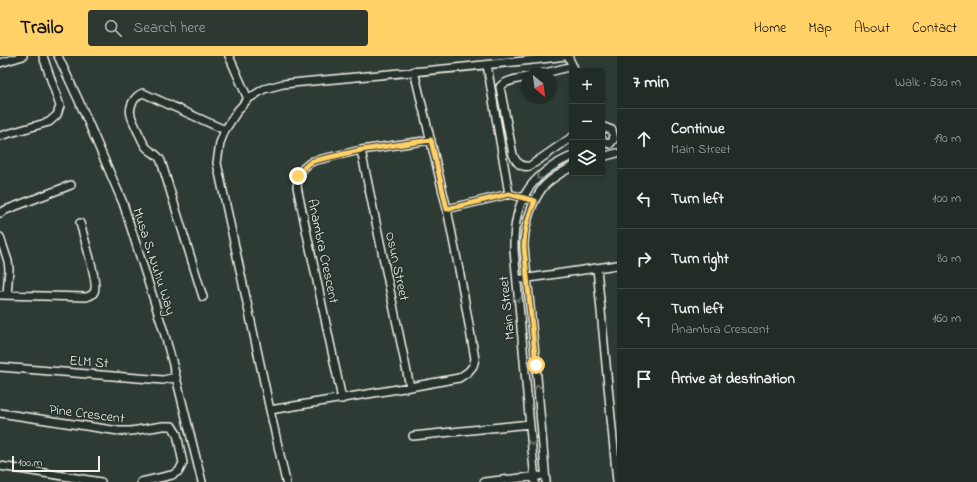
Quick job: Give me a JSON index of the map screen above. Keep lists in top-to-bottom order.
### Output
{
  "streets": {
    "street": [
      "Anambra Crescent",
      "Musa S. Nuhu Way",
      "Osun Street",
      "Main Street",
      "ELM St",
      "Pine Crescent"
    ]
  },
  "crossings": [
    ["Anambra Crescent", "Osun Street"],
    ["Musa S. Nuhu Way", "ELM St"]
  ],
  "scale_bar": "100 m",
  "north": "bottom right",
  "page": {
    "header": "Trailo",
    "search": "Search here",
    "nav": [
      "Home",
      "Map",
      "About",
      "Contact"
    ],
    "heading": ["7 min", "Walk · 530 m"],
    "map_buttons": ["+", "−"],
    "list": [
      ["Continue", "Main Street", "190 m"],
      ["Turn left", "100 m"],
      ["Turn right", "80 m"],
      ["Turn left", "Anambra Crescent", "160 m"],
      "Arrive at destination"
    ],
    "scale": "100 m"
  }
}
